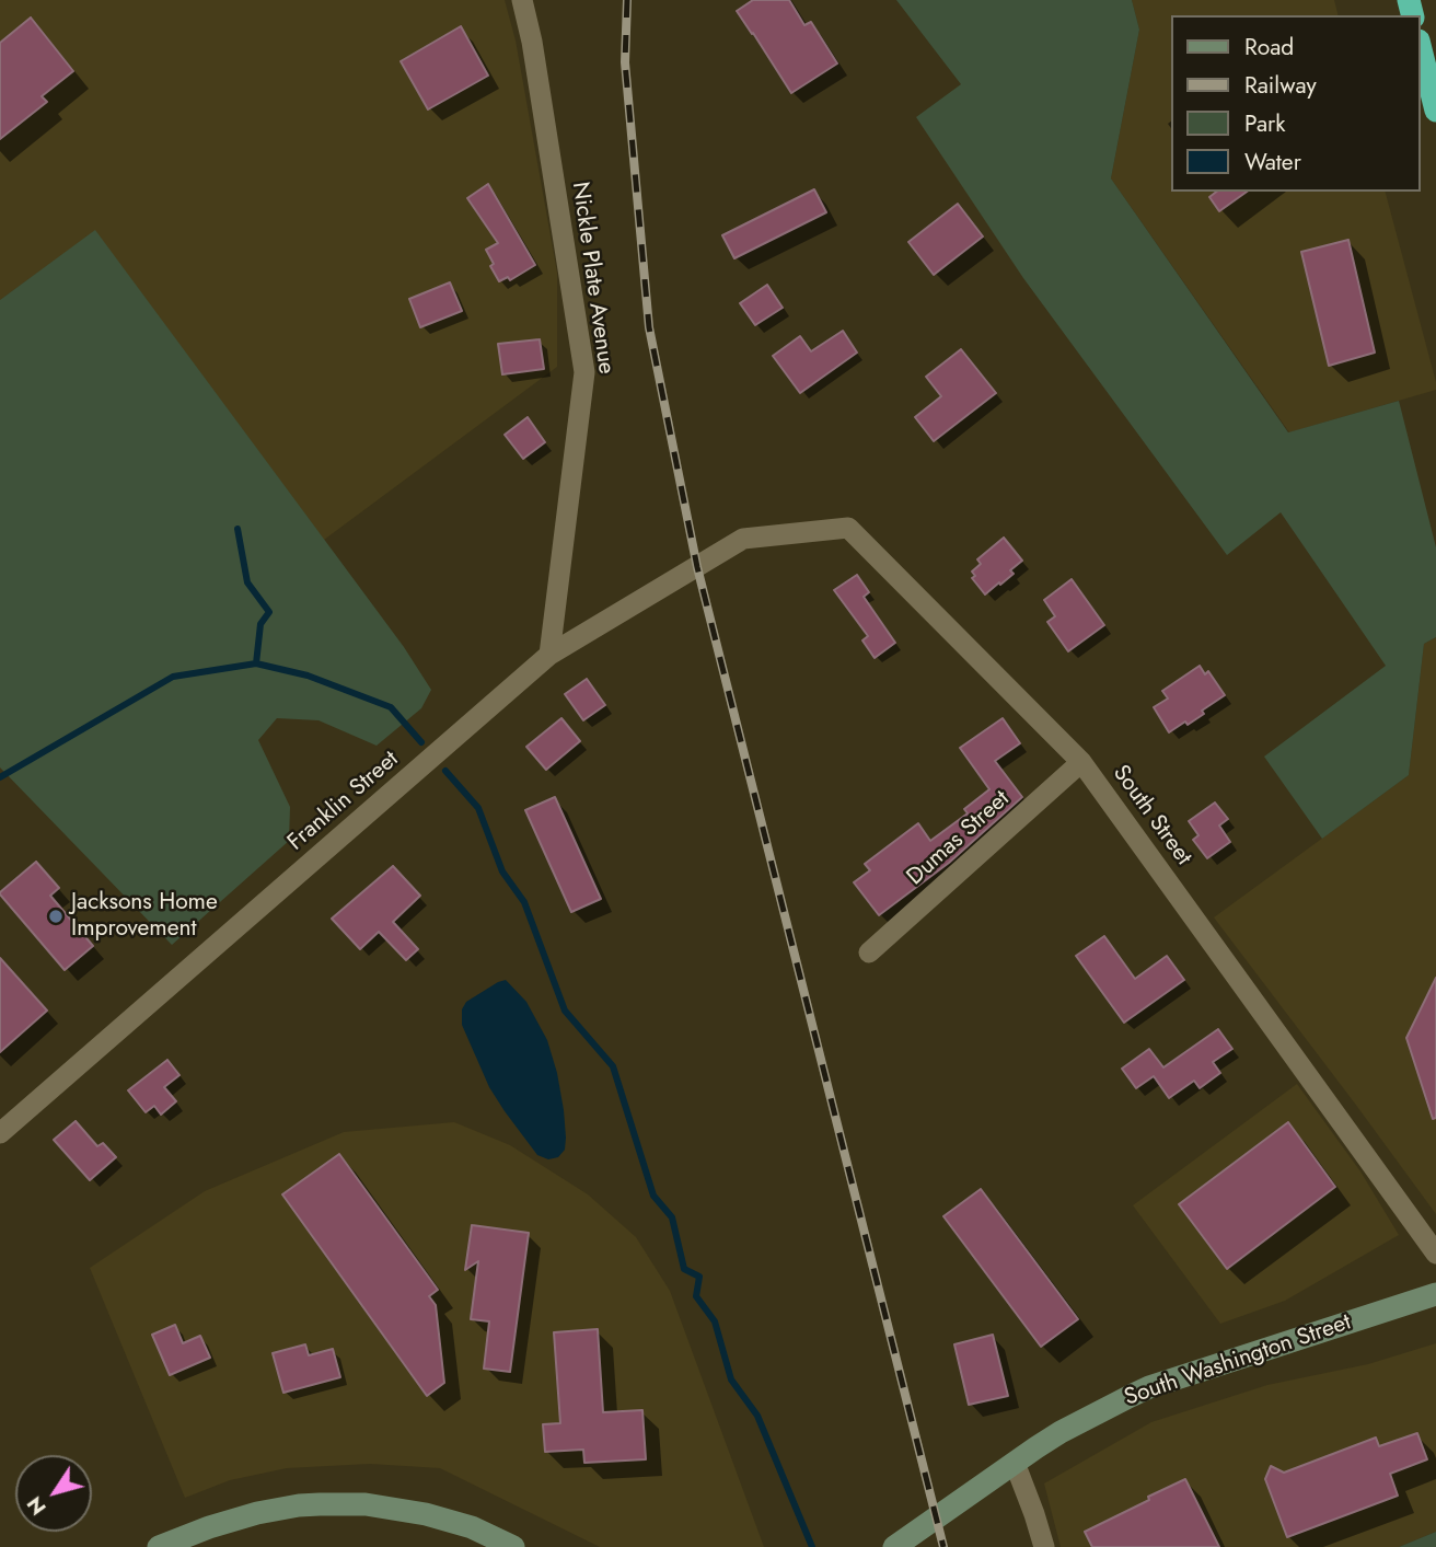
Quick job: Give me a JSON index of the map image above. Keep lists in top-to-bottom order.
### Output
{
  "streets": {
    "main road": ["South Washington Street"],
    "street": [
      "Nickle Plate Avenue",
      "Franklin Street",
      "South Street",
      "Dumas Street"
    ]
  },
  "crossings": [
    ["Nickle Plate Avenue", "Franklin Street"],
    ["Franklin Street", "South Street"],
    ["South Street", "Dumas Street"]
  ],
  "places": ["Jacksons Home Improvement"],
  "legend": [
    "Road",
    "Railway",
    "Park",
    "Water"
  ],
  "north": "bottom left"
}
